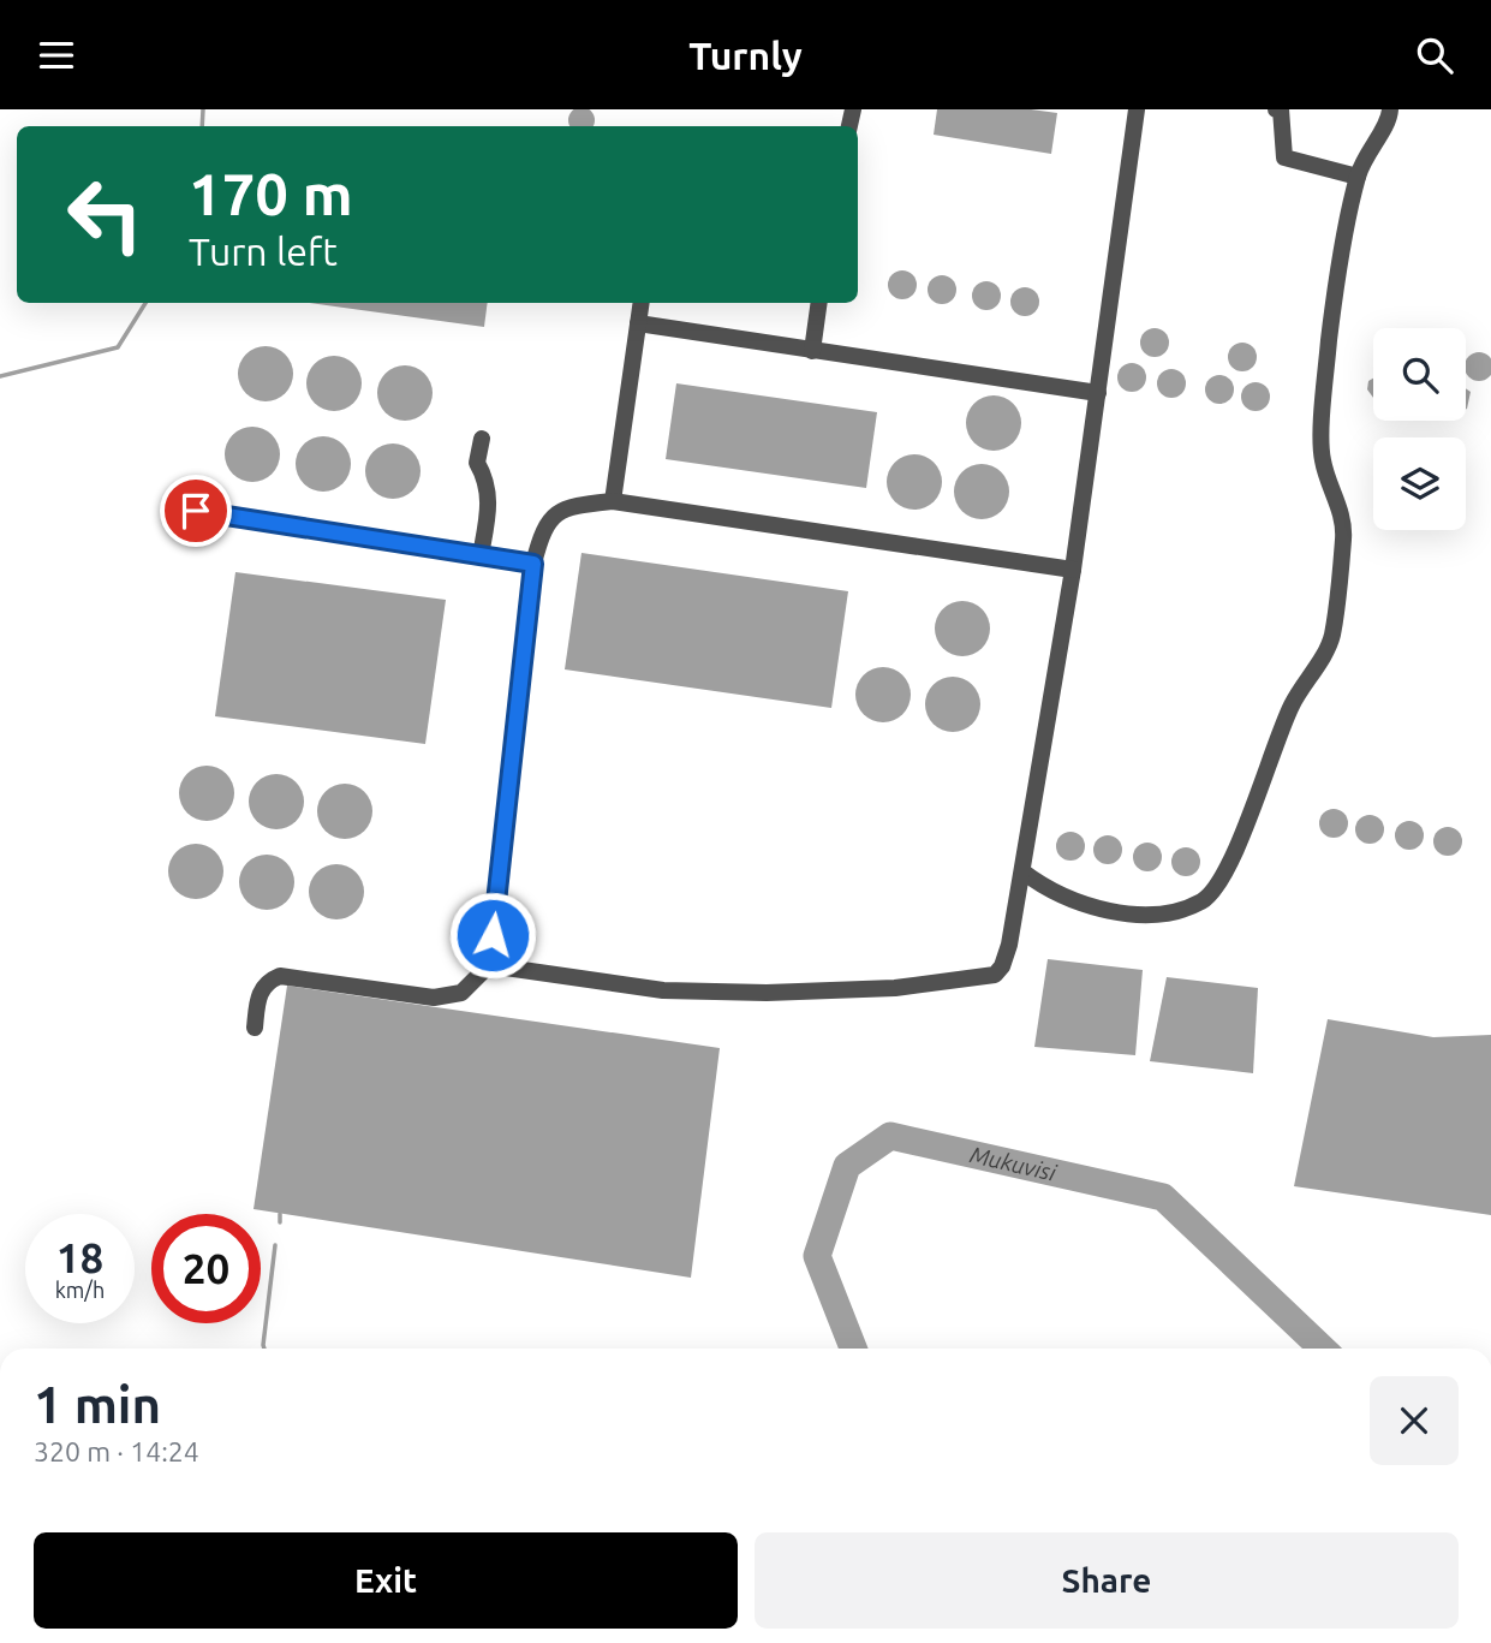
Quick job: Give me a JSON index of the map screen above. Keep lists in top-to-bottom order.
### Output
{
  "water": ["Mukuvisi"],
  "page": {
    "header": "Turnly",
    "turn": ["170 m", "Turn left"],
    "speed": "18 km/h",
    "limit": "20",
    "heading": ["1 min", "320 m · 14:24"],
    "buttons": ["Exit", "Share"]
  }
}
